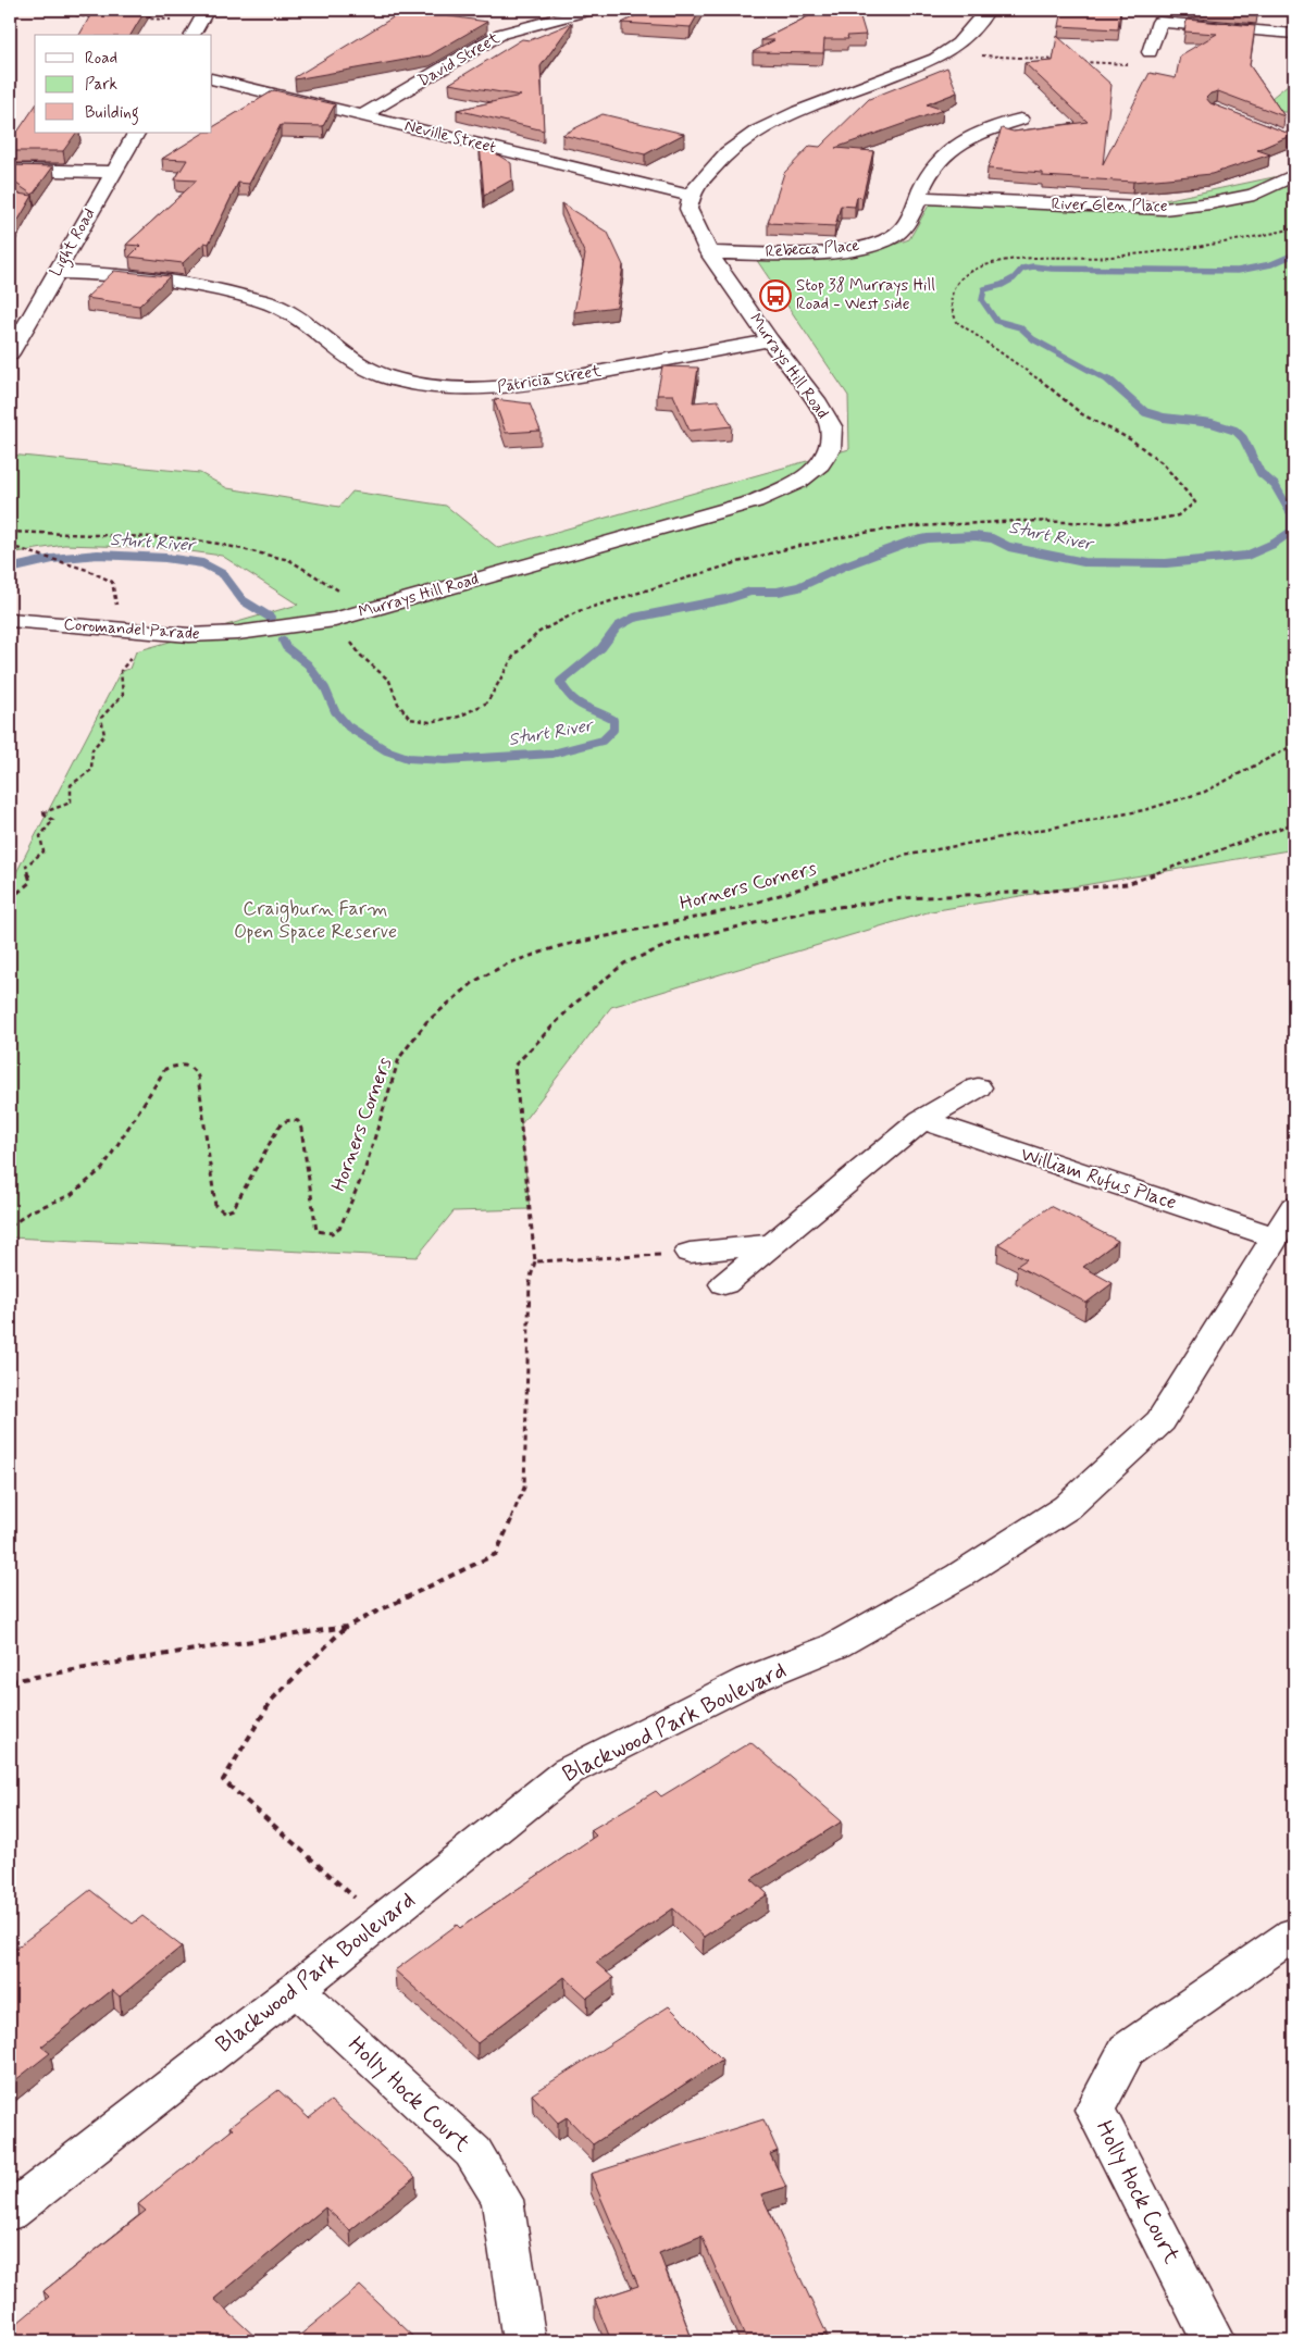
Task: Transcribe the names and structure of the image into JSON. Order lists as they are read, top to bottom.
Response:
{
  "streets": {
    "street": [
      "David Street",
      "Neville Street",
      "River Glen Place",
      "Light Road",
      "Rebecca Place",
      "Murrays Hill Road",
      "Patricia Street",
      "Coromandel Parade",
      "William Rufus Place",
      "Blackwood Park Boulevard",
      "Holly Hock Court"
    ],
    "path": ["Horners Corners"]
  },
  "crossings": [
    ["David Street", "Neville Street"],
    ["Neville Street", "Murrays Hill Road"],
    ["River Glen Place", "Rebecca Place"],
    ["Light Road", "Patricia Street"],
    ["Rebecca Place", "Murrays Hill Road"],
    ["Murrays Hill Road", "Patricia Street"],
    ["Murrays Hill Road", "Coromandel Parade"],
    ["William Rufus Place", "Blackwood Park Boulevard"],
    ["Blackwood Park Boulevard", "Holly Hock Court"]
  ],
  "water": ["Sturt River"],
  "parks": ["Craigburn Farm Open Space Reserve"],
  "places": {
    "bus stop": ["Stop 38 Murrays Hill Road - West side"]
  },
  "legend": ["Road", "Park", "Building"]
}
